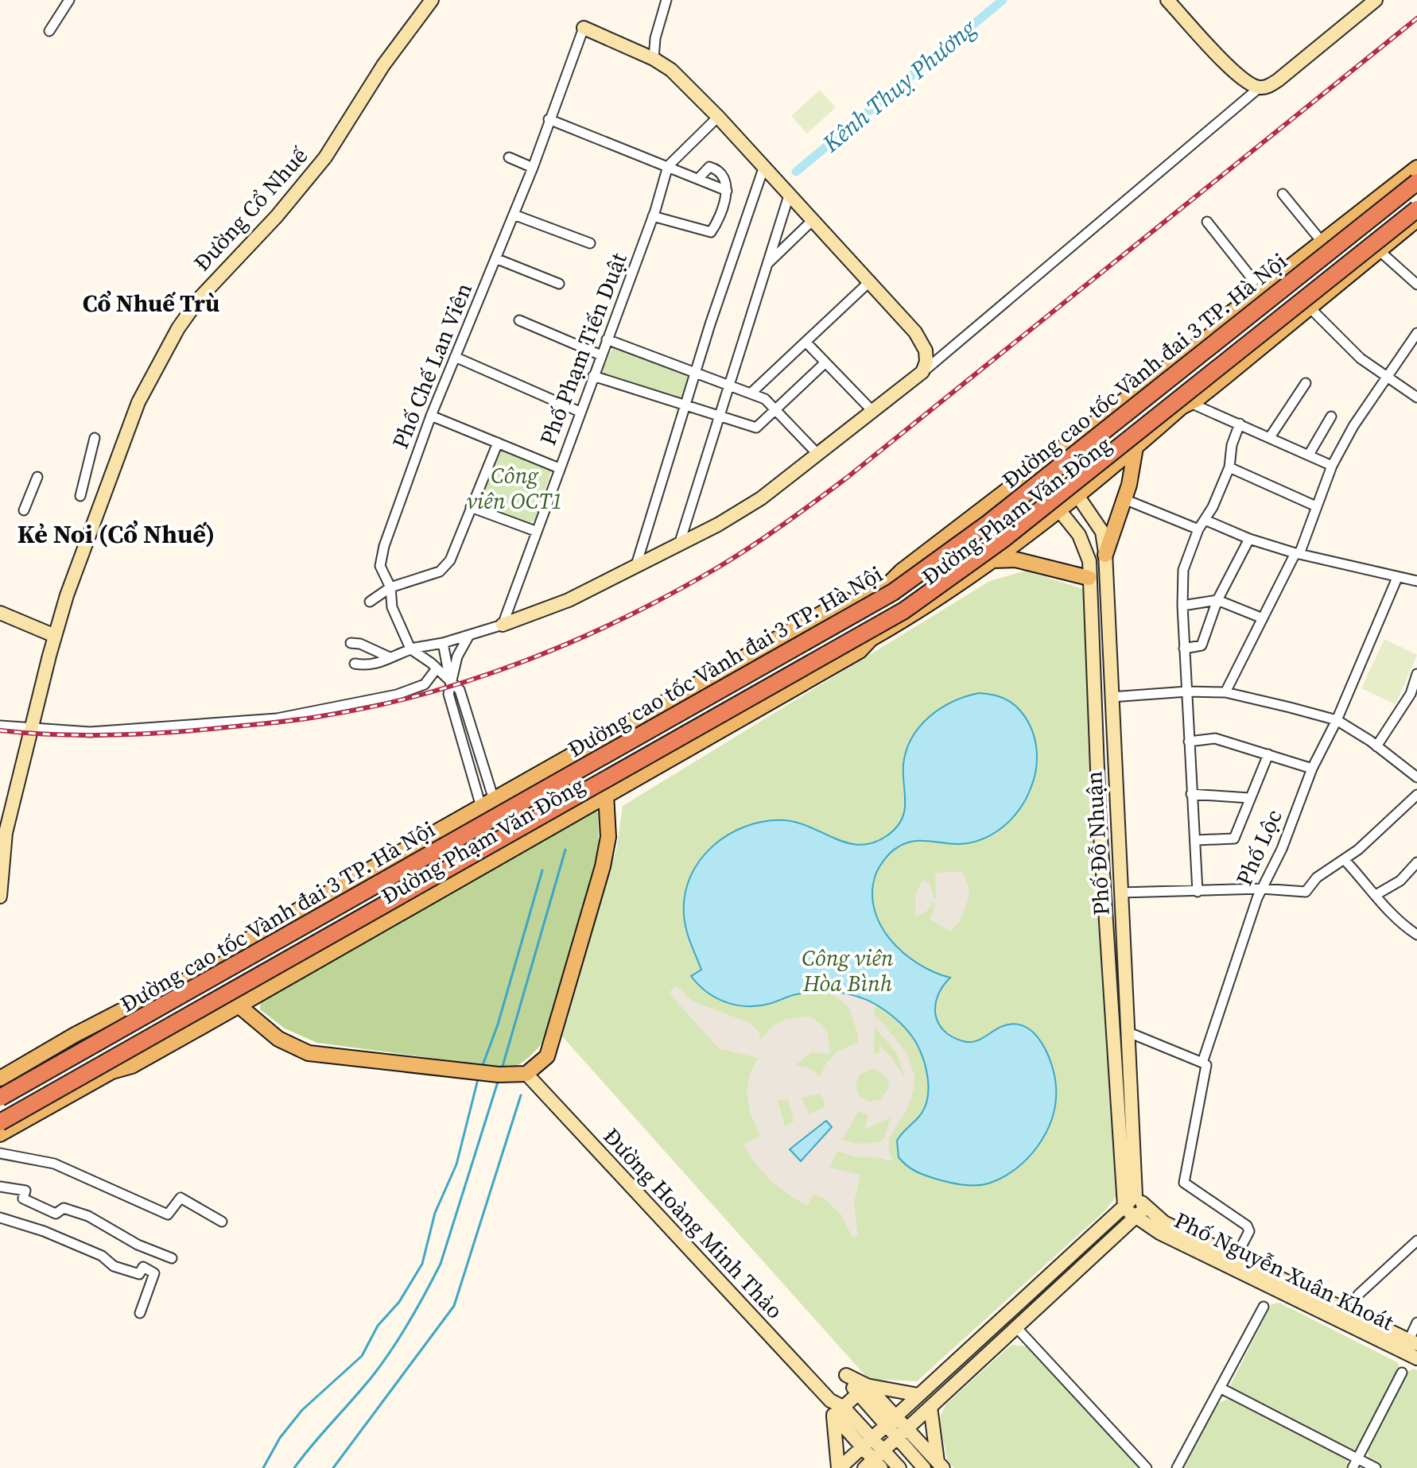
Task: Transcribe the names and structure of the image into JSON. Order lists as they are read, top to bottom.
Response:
{
  "streets": {
    "highway": ["Đường cao tốc Vành đai 3 TP. Hà Nội"],
    "main road": ["Đường Phạm Văn Đồng"],
    "street": [
      "Đường Cổ Nhuế",
      "Phố Phạm Tiến Duật",
      "Phố Chế Lan Viên",
      "Phố Đỗ Nhuận",
      "Phố Lộc",
      "Đường Hoàng Minh Thảo",
      "Phố Nguyễn Xuân Khoát"
    ]
  },
  "crossings": [
    ["Đường cao tốc Vành đai 3 TP. Hà Nội", "Đường Phạm Văn Đồng"],
    ["Đường Phạm Văn Đồng", "Phố Đỗ Nhuận"],
    ["Phố Đỗ Nhuận", "Phố Nguyễn Xuân Khoát"],
    ["Phố Lộc", "Phố Nguyễn Xuân Khoát"]
  ],
  "districts": ["Cổ Nhuế Trù", "Kẻ Noi (Cổ Nhuế)"],
  "water": ["Kênh Thuỵ Phương"],
  "parks": ["Công viên OCT1", "Công viên Hòa Bình"]
}
